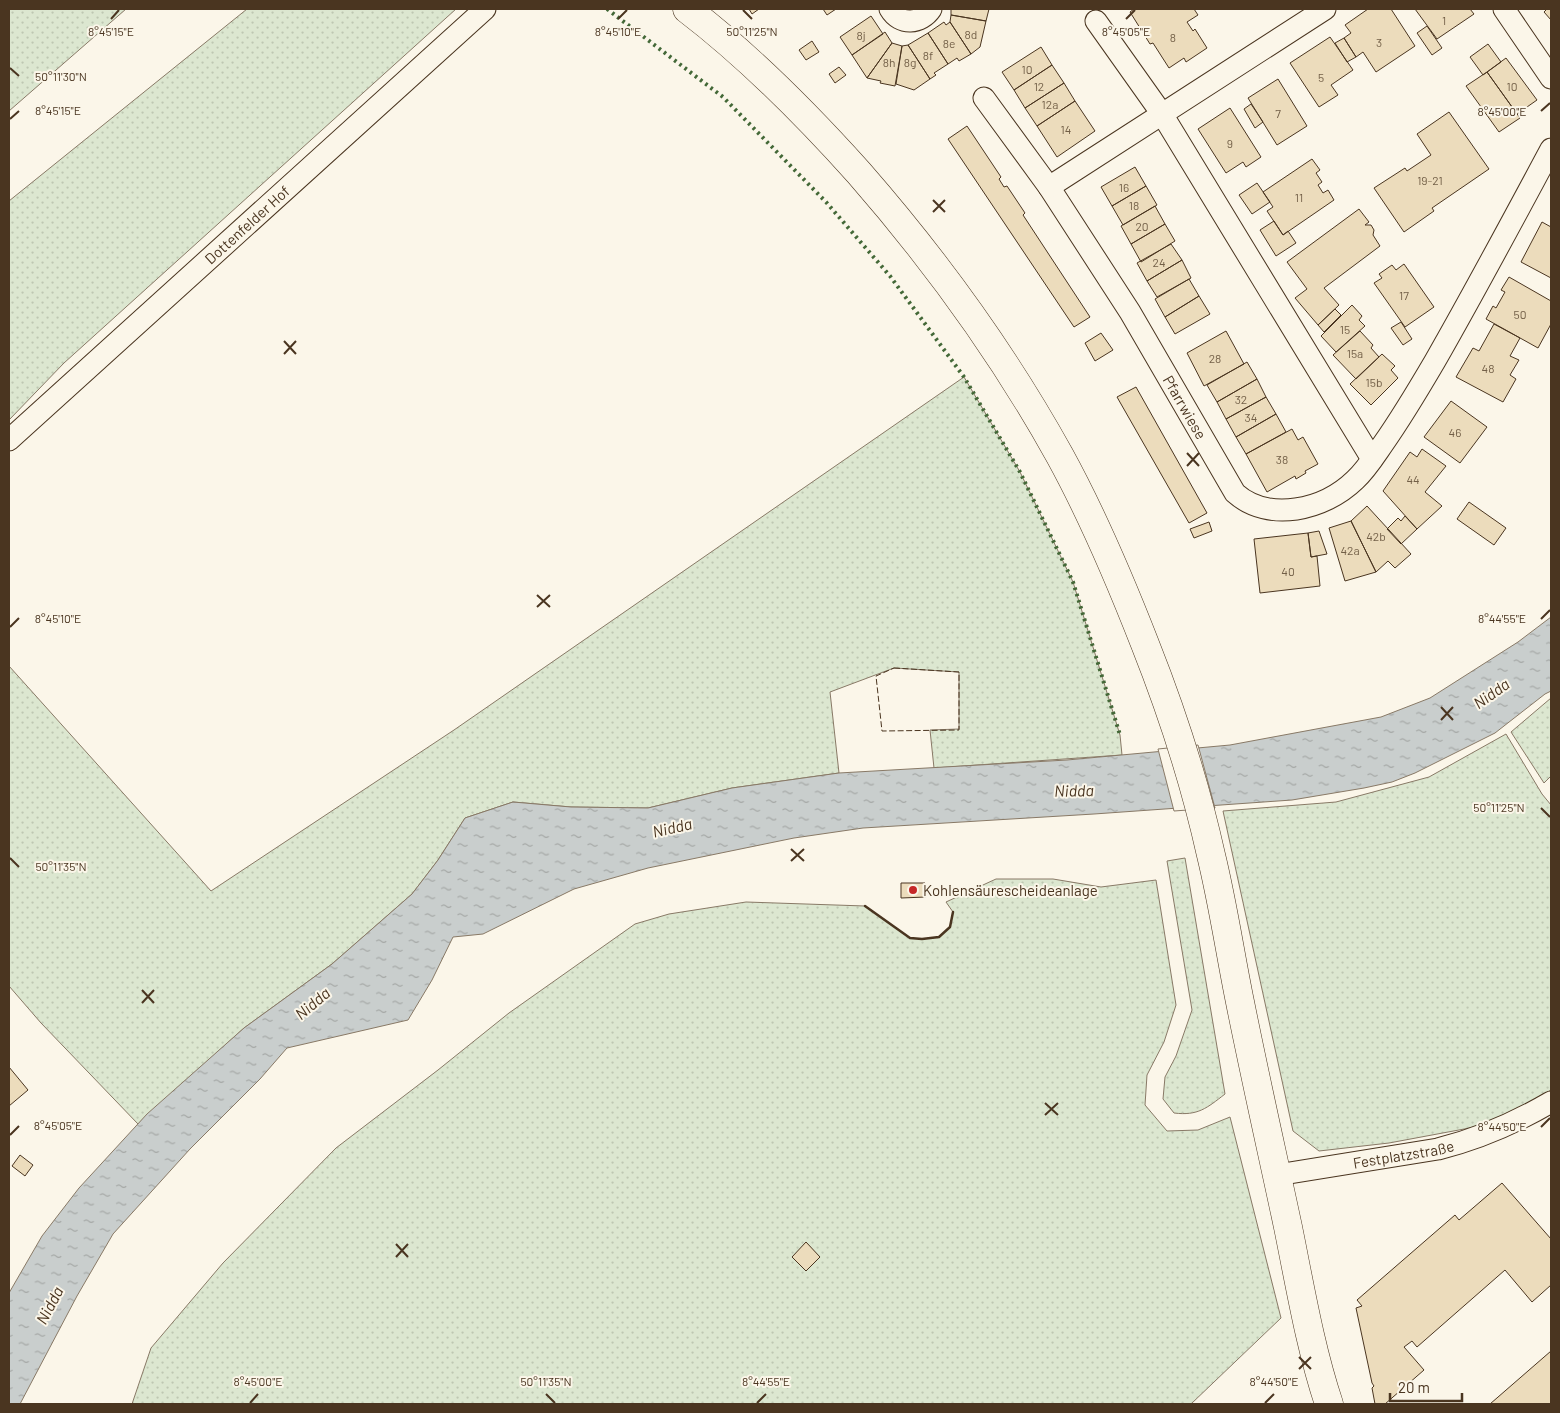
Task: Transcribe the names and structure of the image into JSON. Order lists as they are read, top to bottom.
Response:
{
  "streets": {
    "street": ["Dottenfelder Hof", "Pfarrwiese", "Festplatzstraße"]
  },
  "water": ["Nidda"],
  "places": ["Kohlensäurescheideanlage"],
  "house_numbers": [
    "1",
    "8d",
    "8j",
    "8",
    "3",
    "8e",
    "8f",
    "8h",
    "8g",
    "10",
    "5",
    "12",
    "10",
    "12a",
    "7",
    "14",
    "9",
    "19-21",
    "16",
    "11",
    "18",
    "20",
    "24",
    "17",
    "50",
    "15",
    "15a",
    "28",
    "48",
    "15b",
    "32",
    "34",
    "46",
    "38",
    "44",
    "42b",
    "42a",
    "40"
  ],
  "scale_bar": "20 m",
  "coordinates": [
    "8°45'15\"E",
    "8°45'10\"E",
    "50°11'25\"N",
    "8°45'05\"E",
    "50°11'30\"N",
    "8°45'00\"E",
    "8°44'55\"E",
    "50°11'35\"N",
    "8°44'50\"E"
  ]
}
